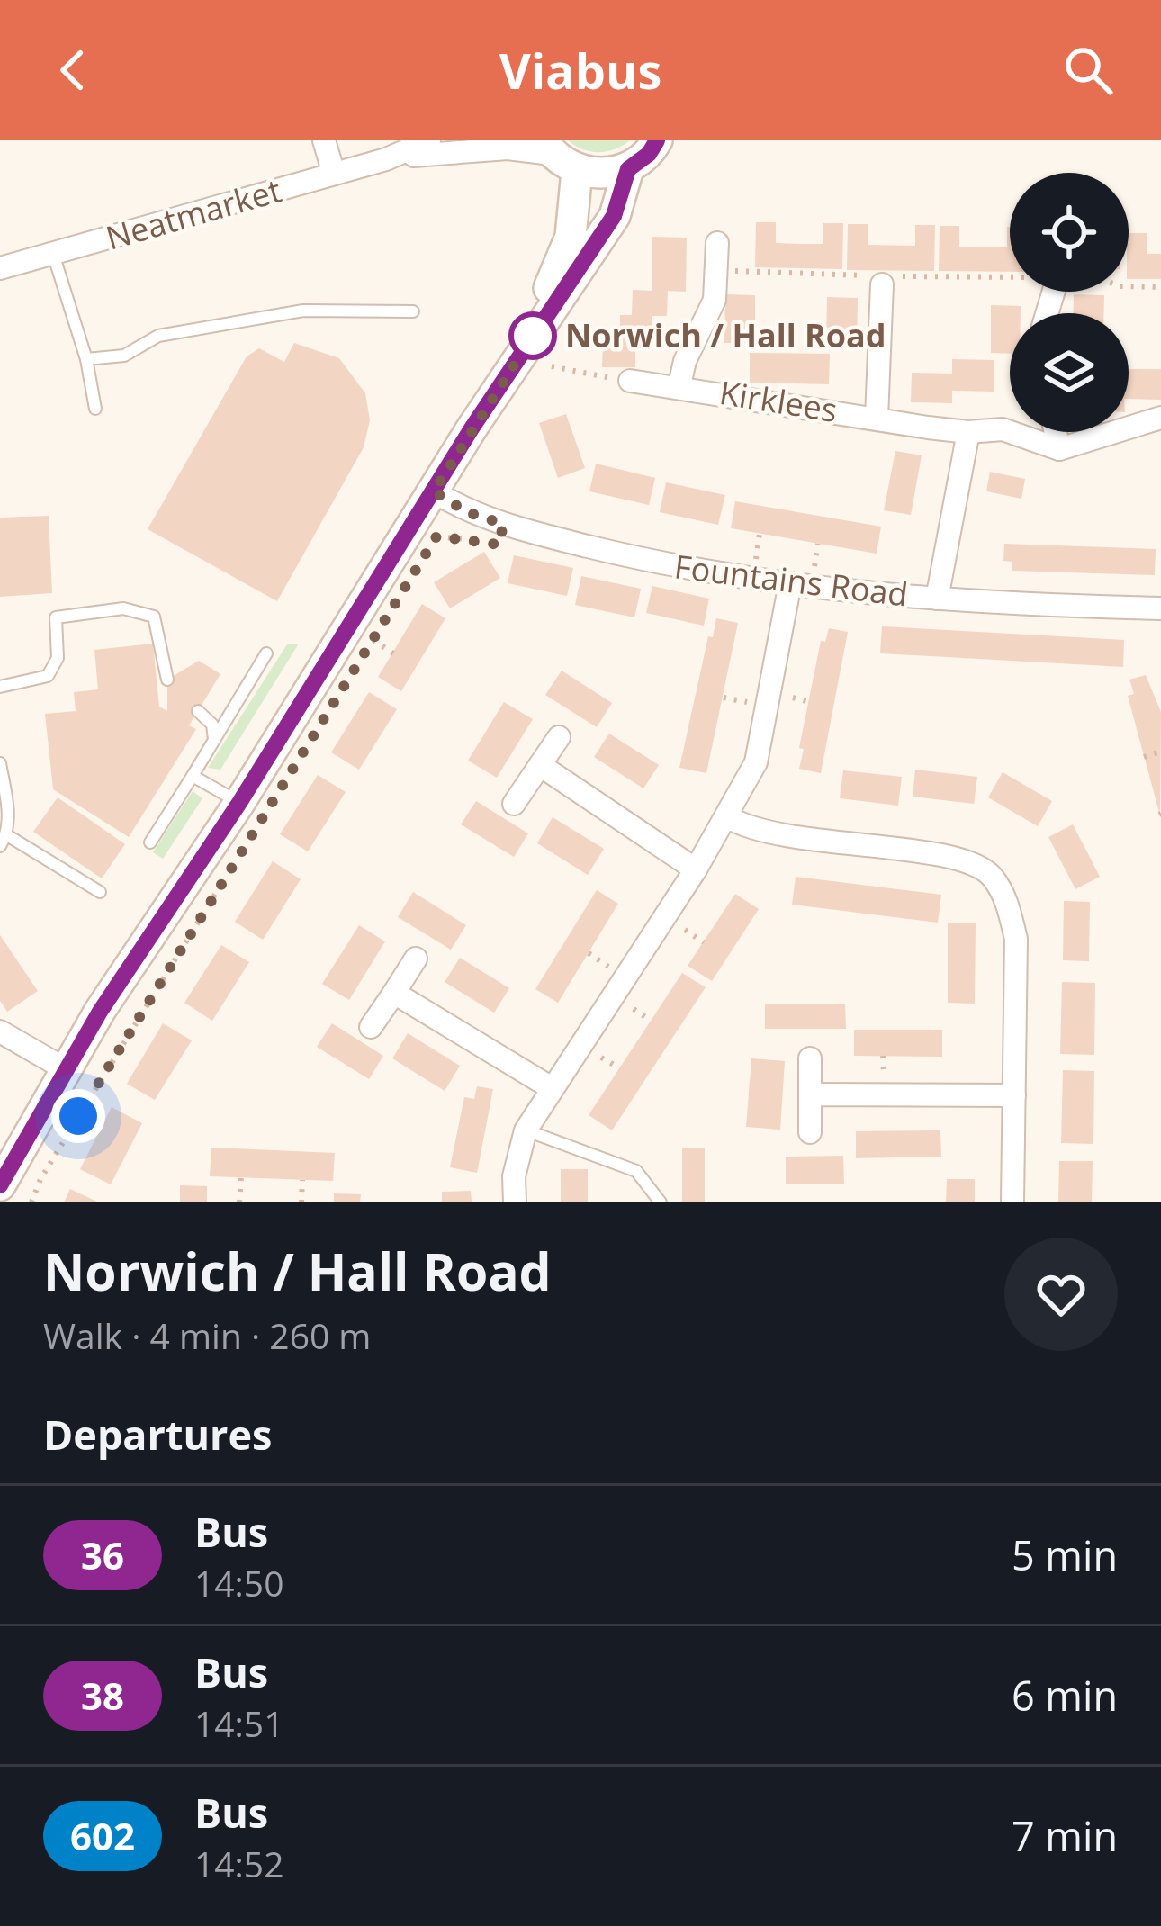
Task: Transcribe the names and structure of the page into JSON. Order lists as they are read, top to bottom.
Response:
{
  "streets": {
    "street": ["Neatmarket", "Kirklees", "Fountains Road"]
  },
  "places": ["Norwich / Hall Road"],
  "lines": ["bus line 36"],
  "page": {
    "header": "Viabus",
    "heading": [
      ["Norwich / Hall Road", "Walk · 4 min · 260 m"],
      "Departures"
    ],
    "list": [
      {
        "mark": "36",
        "name": "Bus",
        "note": "14:50",
        "value": "5 min"
      },
      {
        "mark": "38",
        "name": "Bus",
        "note": "14:51",
        "value": "6 min"
      },
      {
        "mark": "602",
        "name": "Bus",
        "note": "14:52",
        "value": "7 min"
      }
    ]
  }
}
